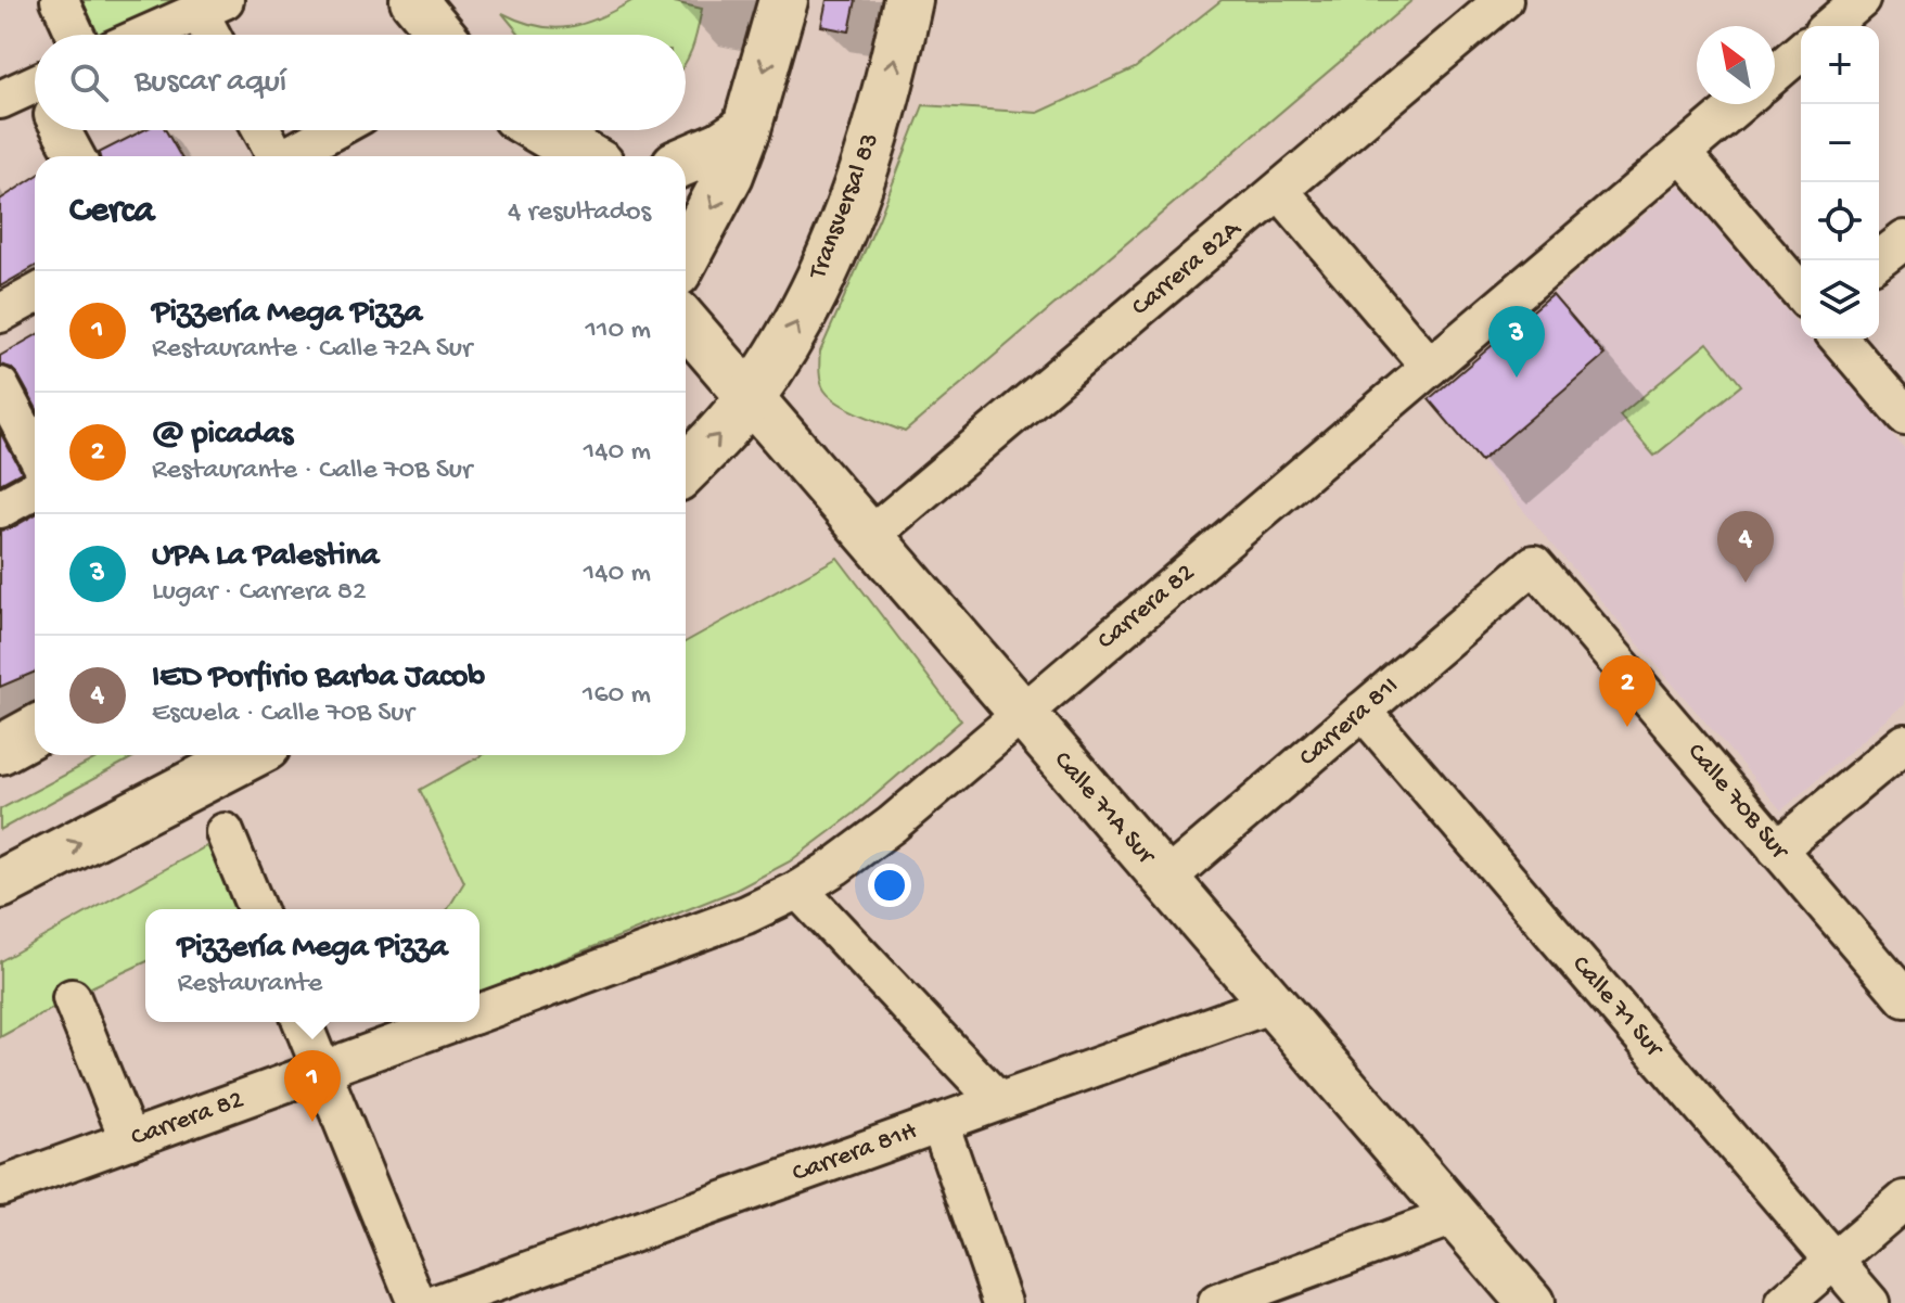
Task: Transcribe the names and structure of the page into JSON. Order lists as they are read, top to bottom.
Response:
{
  "streets": {
    "main road": ["Transversal 83"],
    "street": [
      "Carrera 82A",
      "Carrera 82",
      "Carrera 81I",
      "Calle 70B Sur",
      "Calle 71A Sur",
      "Calle 71 Sur",
      "Carrera 81H"
    ]
  },
  "crossings": [
    ["Transversal 83", "Calle 71A Sur"],
    ["Carrera 82A", "Calle 71A Sur"],
    ["Carrera 82", "Calle 71A Sur"],
    ["Carrera 81I", "Calle 70B Sur"],
    ["Carrera 81I", "Calle 71A Sur"],
    ["Carrera 81I", "Calle 71 Sur"],
    ["Calle 71A Sur", "Carrera 81H"]
  ],
  "north": "top left",
  "page": {
    "map_buttons": ["+", "−"],
    "search": "Buscar aquí",
    "heading": ["Cerca", "4 resultados"],
    "list": [
      {
        "mark": "1",
        "name": "Pizzería Mega Pizza",
        "note": "Restaurante · Calle 72A Sur",
        "value": "110 m"
      },
      {
        "mark": "2",
        "name": "@ picadas",
        "note": "Restaurante · Calle 70B Sur",
        "value": "140 m"
      },
      {
        "mark": "3",
        "name": "UPA La Palestina",
        "note": "Lugar · Carrera 82",
        "value": "140 m"
      },
      {
        "mark": "4",
        "name": "IED Porfirio Barba Jacob",
        "note": "Escuela · Calle 70B Sur",
        "value": "160 m"
      }
    ],
    "pins": [
      "3",
      "4",
      "2",
      "1"
    ],
    "popup": ["Pizzería Mega Pizza", "Restaurante"]
  }
}
